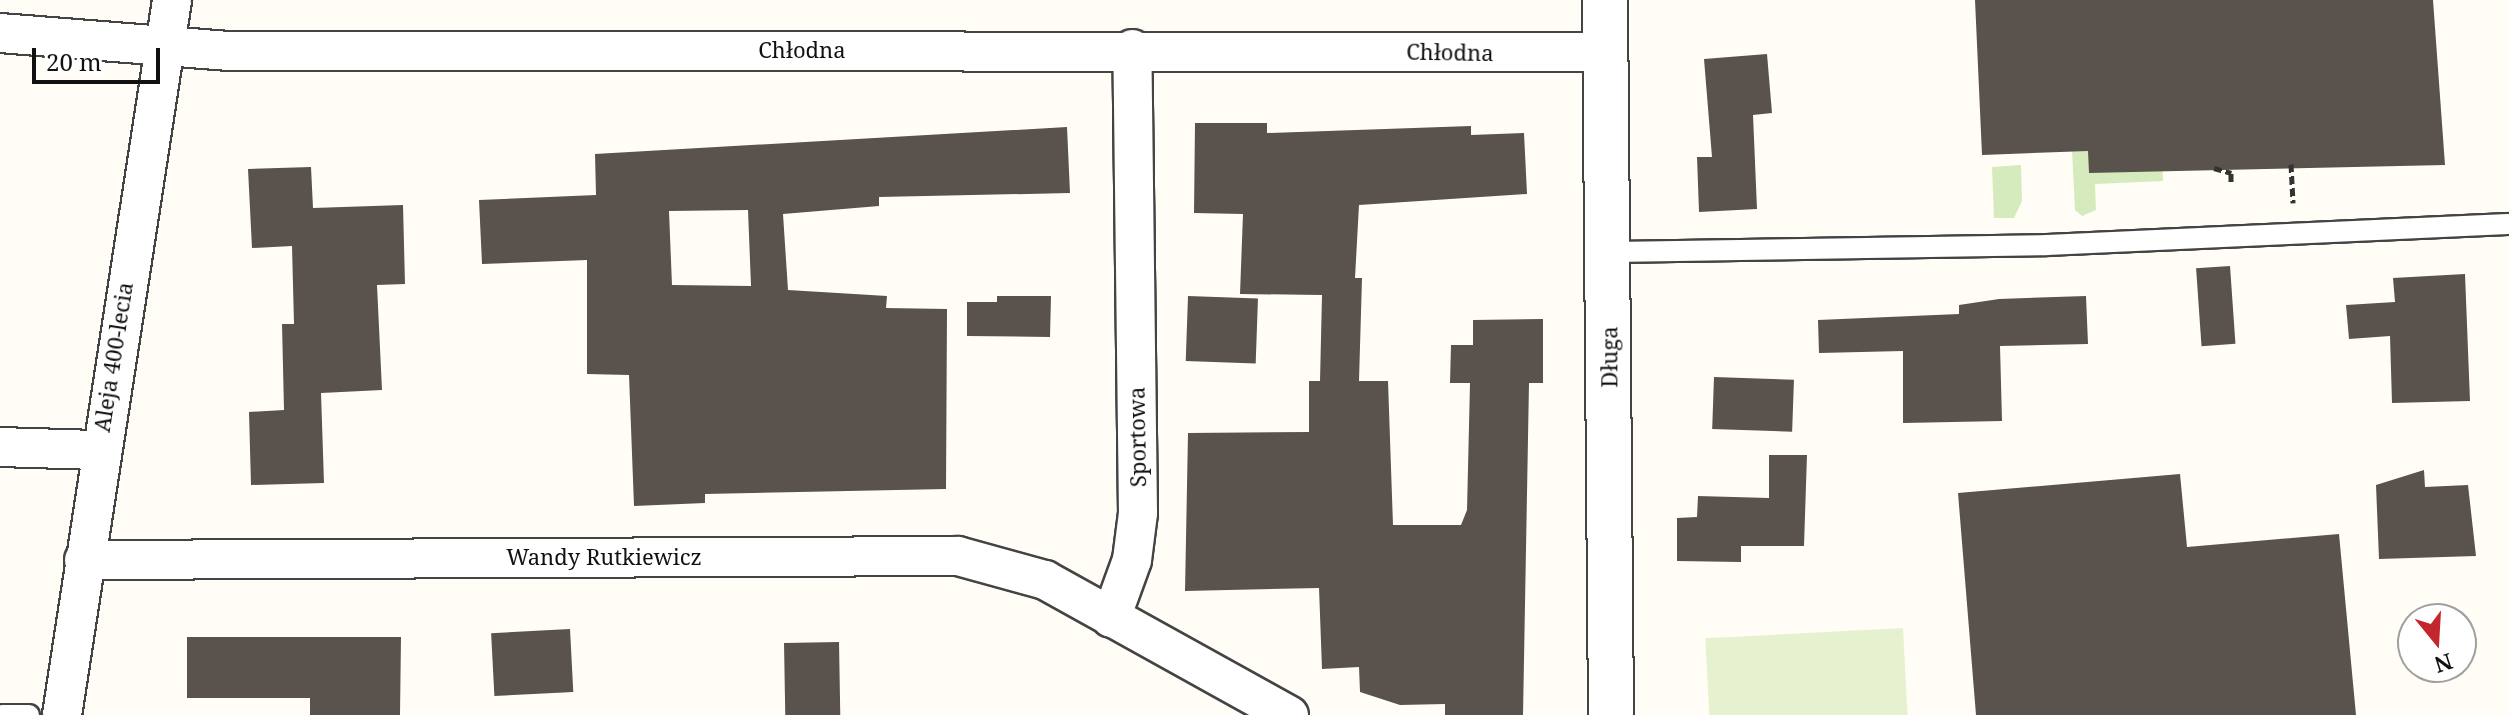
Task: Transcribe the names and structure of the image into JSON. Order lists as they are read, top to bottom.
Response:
{
  "streets": {
    "street": [
      "Chłodna",
      "Aleja 400-lecia",
      "Długa",
      "Sportowa",
      "Wandy Rutkiewicz"
    ]
  },
  "crossings": [
    ["Chłodna", "Aleja 400-lecia"],
    ["Chłodna", "Długa"],
    ["Chłodna", "Sportowa"],
    ["Aleja 400-lecia", "Wandy Rutkiewicz"],
    ["Sportowa", "Wandy Rutkiewicz"]
  ],
  "scale_bar": "20 m",
  "north": "bottom"
}
